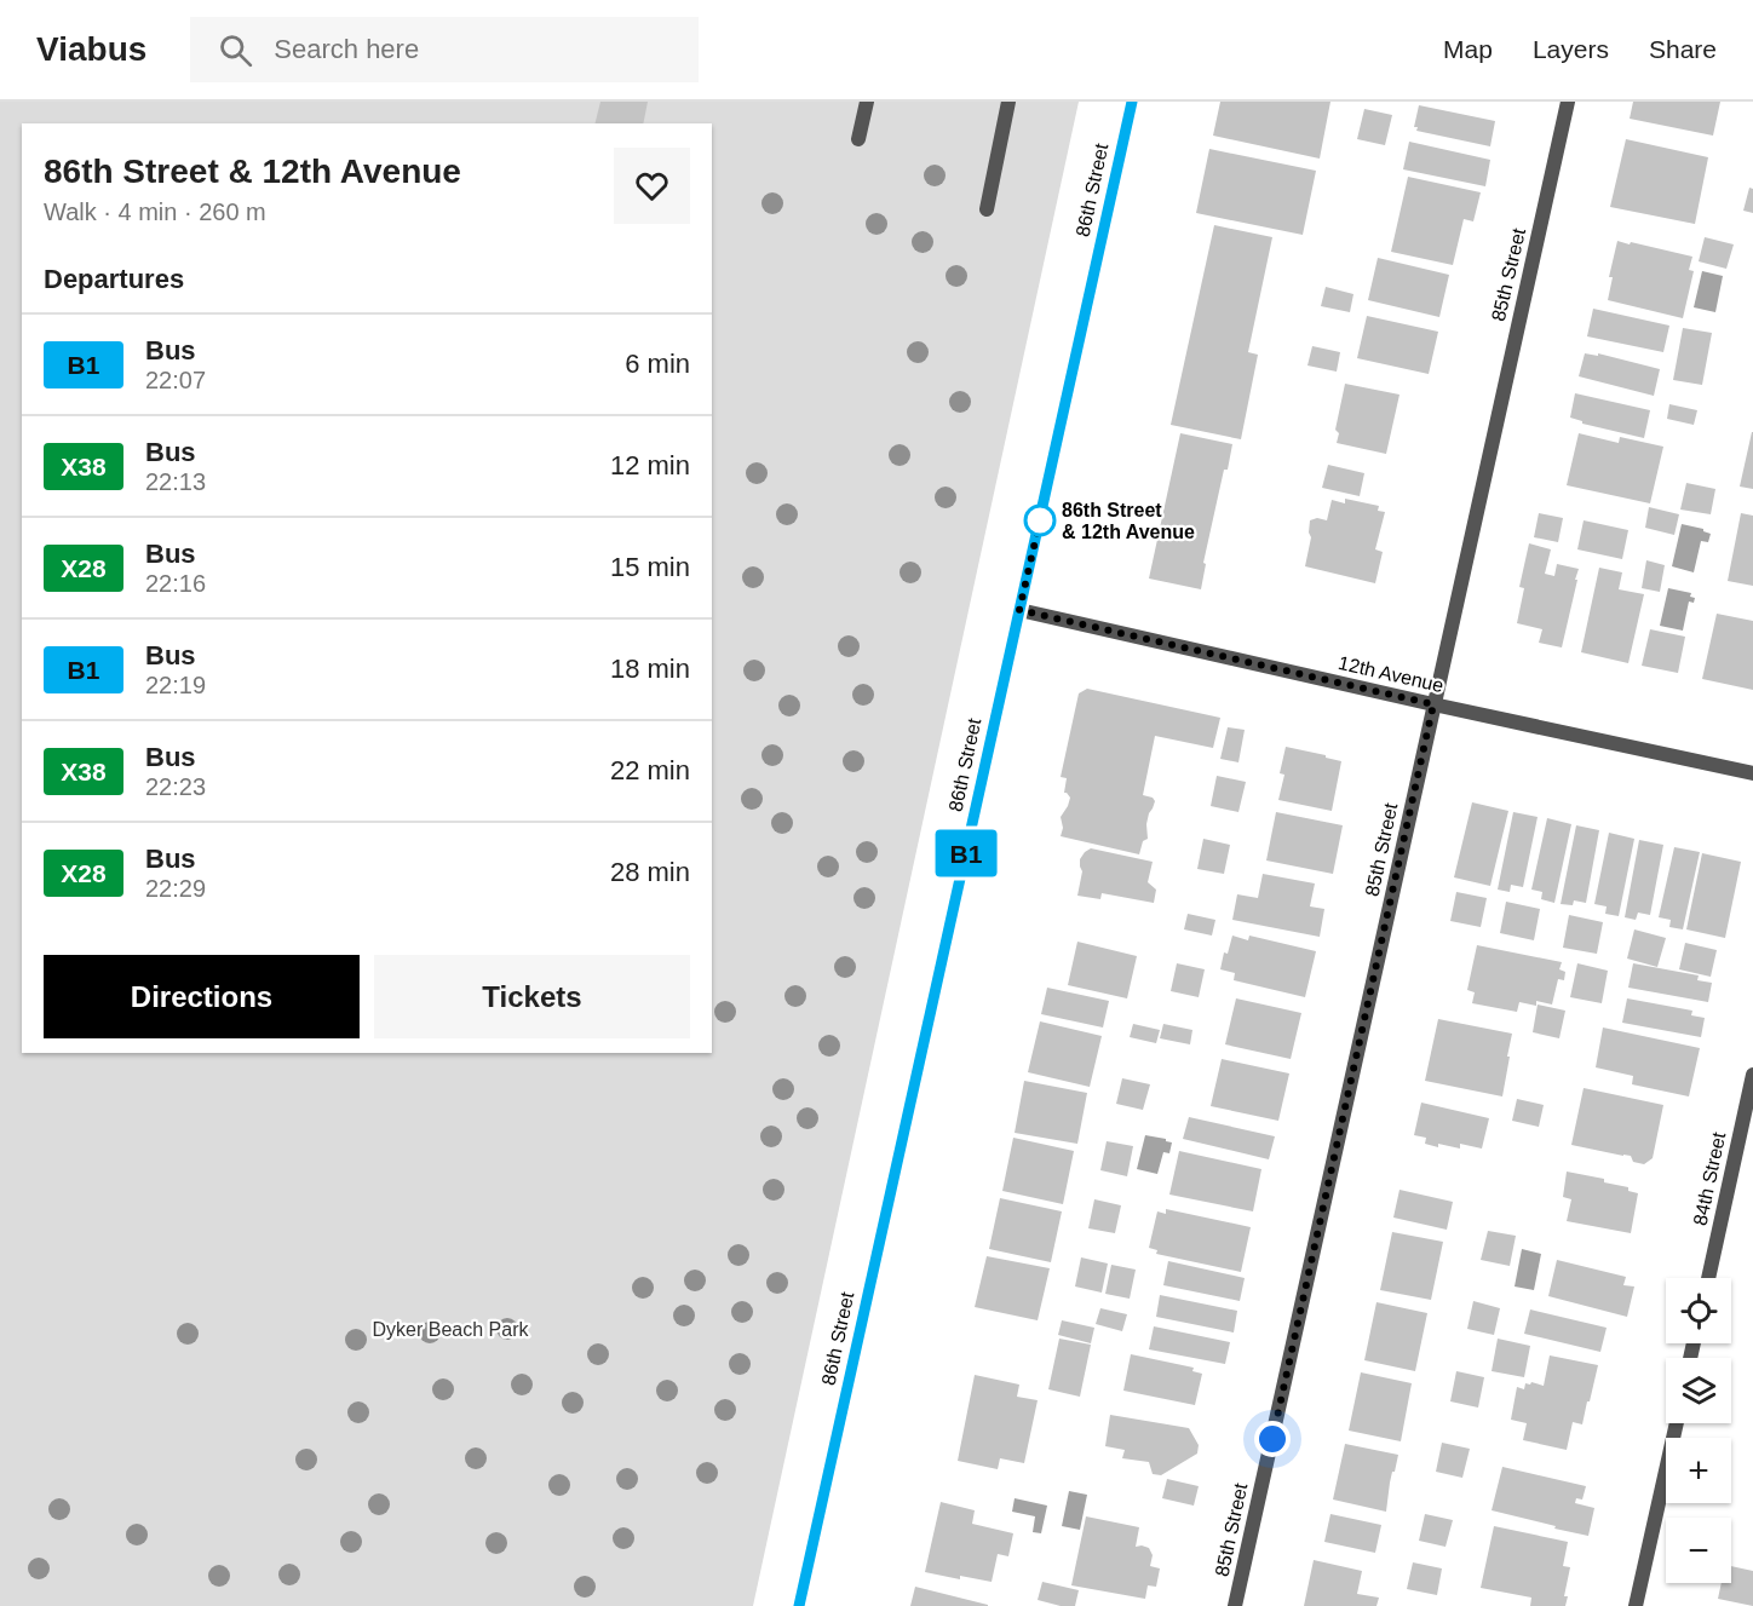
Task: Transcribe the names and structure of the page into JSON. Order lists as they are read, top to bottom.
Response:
{
  "streets": {
    "main road": ["86th Street"],
    "street": ["85th Street", "12th Avenue", "84th Street"]
  },
  "crossings": [
    ["86th Street", "12th Avenue"],
    ["85th Street", "12th Avenue"]
  ],
  "parks": ["Dyker Beach Park"],
  "places": ["86th Street & 12th Avenue"],
  "lines": ["bus line B1"],
  "page": {
    "header": "Viabus",
    "search": "Search here",
    "nav": ["Map", "Layers", "Share"],
    "on_map": "B1",
    "heading": [
      ["86th Street & 12th Avenue", "Walk · 4 min · 260 m"],
      "Departures"
    ],
    "list": [
      {
        "mark": "B1",
        "name": "Bus",
        "note": "22:07",
        "value": "6 min"
      },
      {
        "mark": "X38",
        "name": "Bus",
        "note": "22:13",
        "value": "12 min"
      },
      {
        "mark": "X28",
        "name": "Bus",
        "note": "22:16",
        "value": "15 min"
      },
      {
        "mark": "B1",
        "name": "Bus",
        "note": "22:19",
        "value": "18 min"
      },
      {
        "mark": "X38",
        "name": "Bus",
        "note": "22:23",
        "value": "22 min"
      },
      {
        "mark": "X28",
        "name": "Bus",
        "note": "22:29",
        "value": "28 min"
      }
    ],
    "buttons": ["Directions", "Tickets"],
    "map_buttons": ["+", "−"]
  }
}
